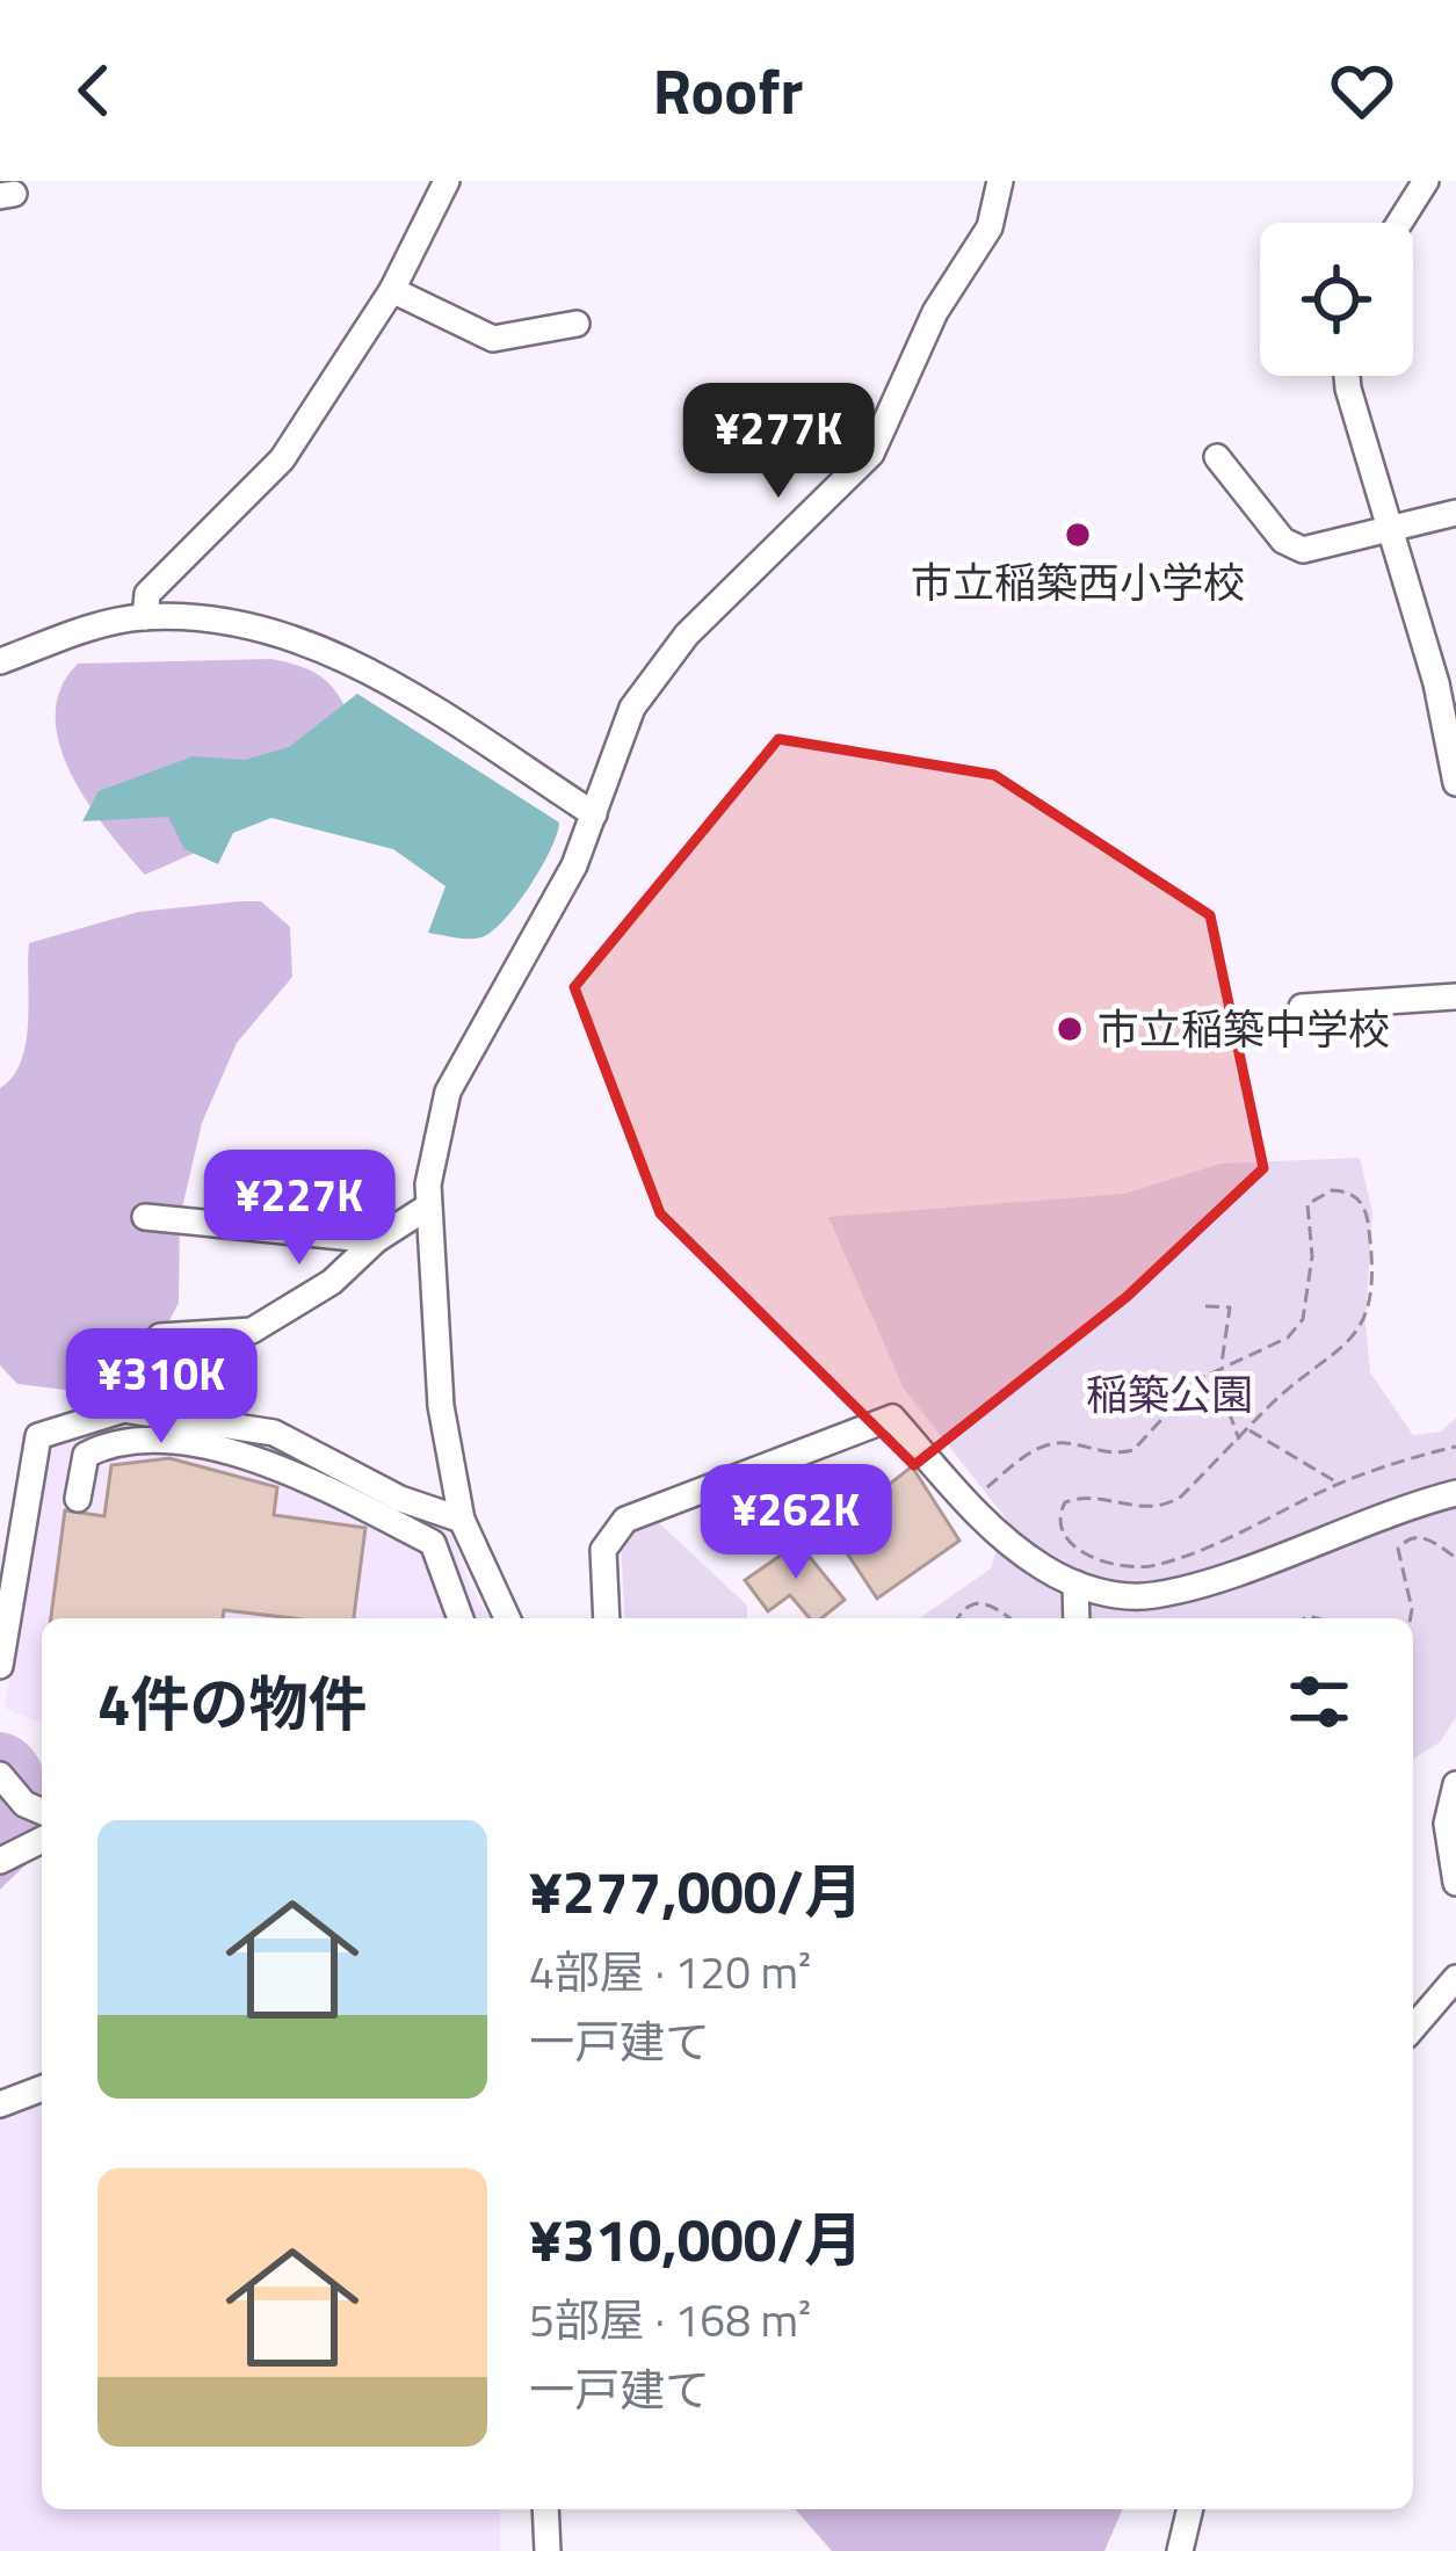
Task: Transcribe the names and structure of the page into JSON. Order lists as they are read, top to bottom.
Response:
{
  "parks": ["稲築公園"],
  "places": ["市立稲築西小学校", "市立稲築中学校"],
  "page": {
    "header": "Roofr",
    "price": [
      "¥277K",
      "¥227K",
      "¥310K",
      "¥262K"
    ],
    "heading": "4件の物件",
    "list": [
      {
        "name": "¥277,000/月",
        "note": "4部屋 · 120 m² · 一戸建て"
      },
      {
        "name": "¥310,000/月",
        "note": "5部屋 · 168 m² · 一戸建て"
      }
    ]
  }
}
